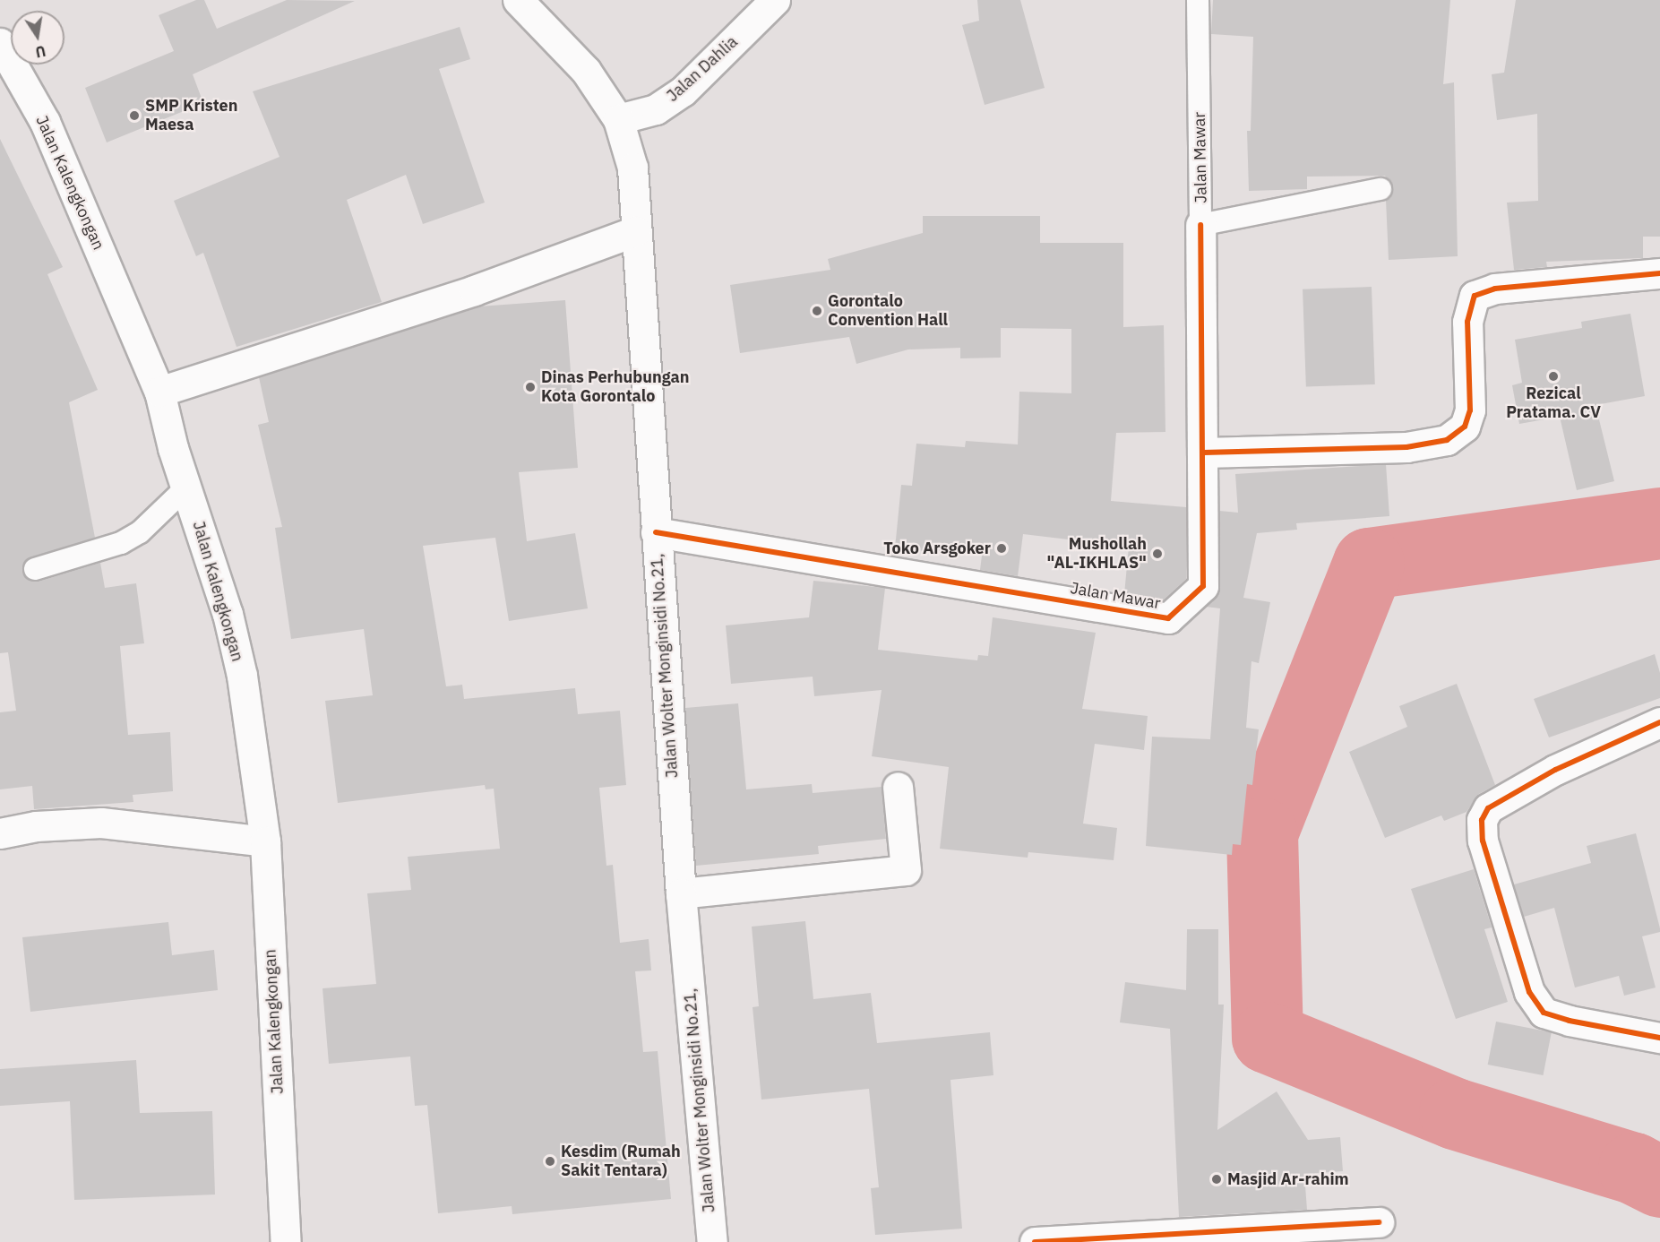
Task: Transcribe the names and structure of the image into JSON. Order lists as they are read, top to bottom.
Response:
{
  "streets": {
    "main road": [
      "Jalan Dahlia",
      "Jalan Mawar",
      "Jalan Kalengkongan",
      "Jalan Wolter Monginsidi No.21,"
    ]
  },
  "crossings": [
    ["Jalan Dahlia", "Jalan Wolter Monginsidi No.21,"],
    ["Jalan Mawar", "Jalan Wolter Monginsidi No.21,"]
  ],
  "places": [
    "SMP Kristen Maesa",
    "Gorontalo Convention Hall",
    "Rezical Pratama. CV",
    "Dinas Perhubungan Kota Gorontalo",
    "Toko Arsgoker",
    "Mushollah \"AL-IKHLAS\"",
    "Kesdim (Rumah Sakit Tentara)",
    "Masjid Ar-rahim"
  ],
  "north": "bottom"
}
